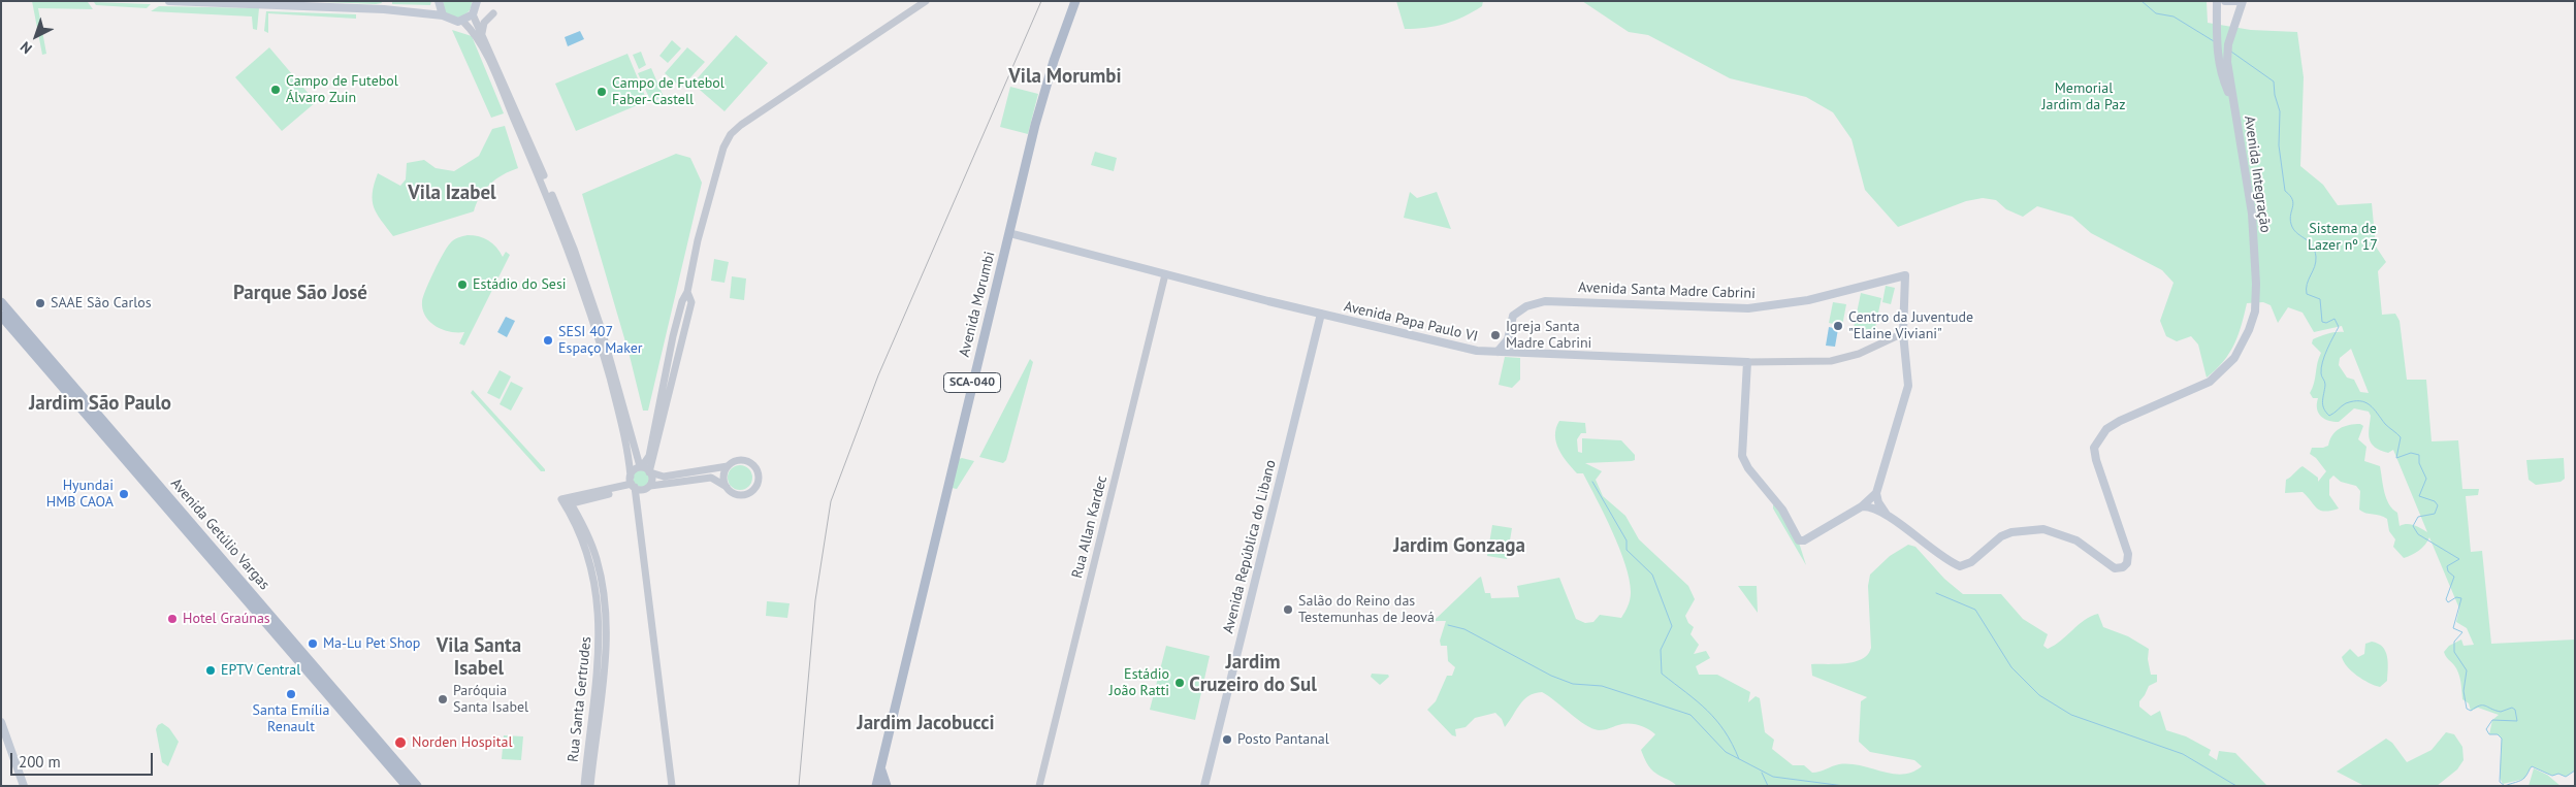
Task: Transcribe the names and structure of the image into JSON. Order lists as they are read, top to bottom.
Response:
{
  "streets": {
    "main road": [
      "Avenida Integração",
      "Avenida Santa Madre Cabrini",
      "Avenida Morumbi",
      "Avenida Papa Paulo VI",
      "SCA-040",
      "Avenida Getúlio Vargas",
      "Avenida República do Libano"
    ],
    "street": ["Rua Allan Kardec", "Rua Santa Gertrudes"]
  },
  "crossings": [
    ["Avenida Santa Madre Cabrini", "Avenida Papa Paulo VI"],
    ["Avenida Morumbi", "Avenida Papa Paulo VI"],
    ["Avenida Papa Paulo VI", "Rua Allan Kardec"],
    ["Avenida Papa Paulo VI", "Avenida República do Libano"]
  ],
  "districts": [
    "Vila Morumbi",
    "Vila Izabel",
    "Parque São José",
    "Jardim São Paulo",
    "Jardim Gonzaga",
    "Vila Santa Isabel",
    "Jardim Cruzeiro do Sul",
    "Jardim Jacobucci"
  ],
  "parks": ["Memorial Jardim da Paz", "Sistema de Lazer nº 17"],
  "places": [
    "Campo de Futebol Álvaro Zuin",
    "Campo de Futebol Faber-Castell",
    "Estádio do Sesi",
    "SAAE São Carlos",
    "Centro da Juventude \"Elaine Viviani\"",
    "Igreja Santa Madre Cabrini",
    "SESI 407 Espaço Maker",
    "Hyundai HMB CAOA",
    "Salão do Reino das Testemunhas de Jeová",
    "Hotel Graúnas",
    "Ma-Lu Pet Shop",
    "EPTV Central",
    "Estádio João Ratti",
    "Santa Emília Renault",
    "Paróquia Santa Isabel",
    "Posto Pantanal",
    "Norden Hospital"
  ],
  "scale_bar": "200 m",
  "north": "bottom left"
}
